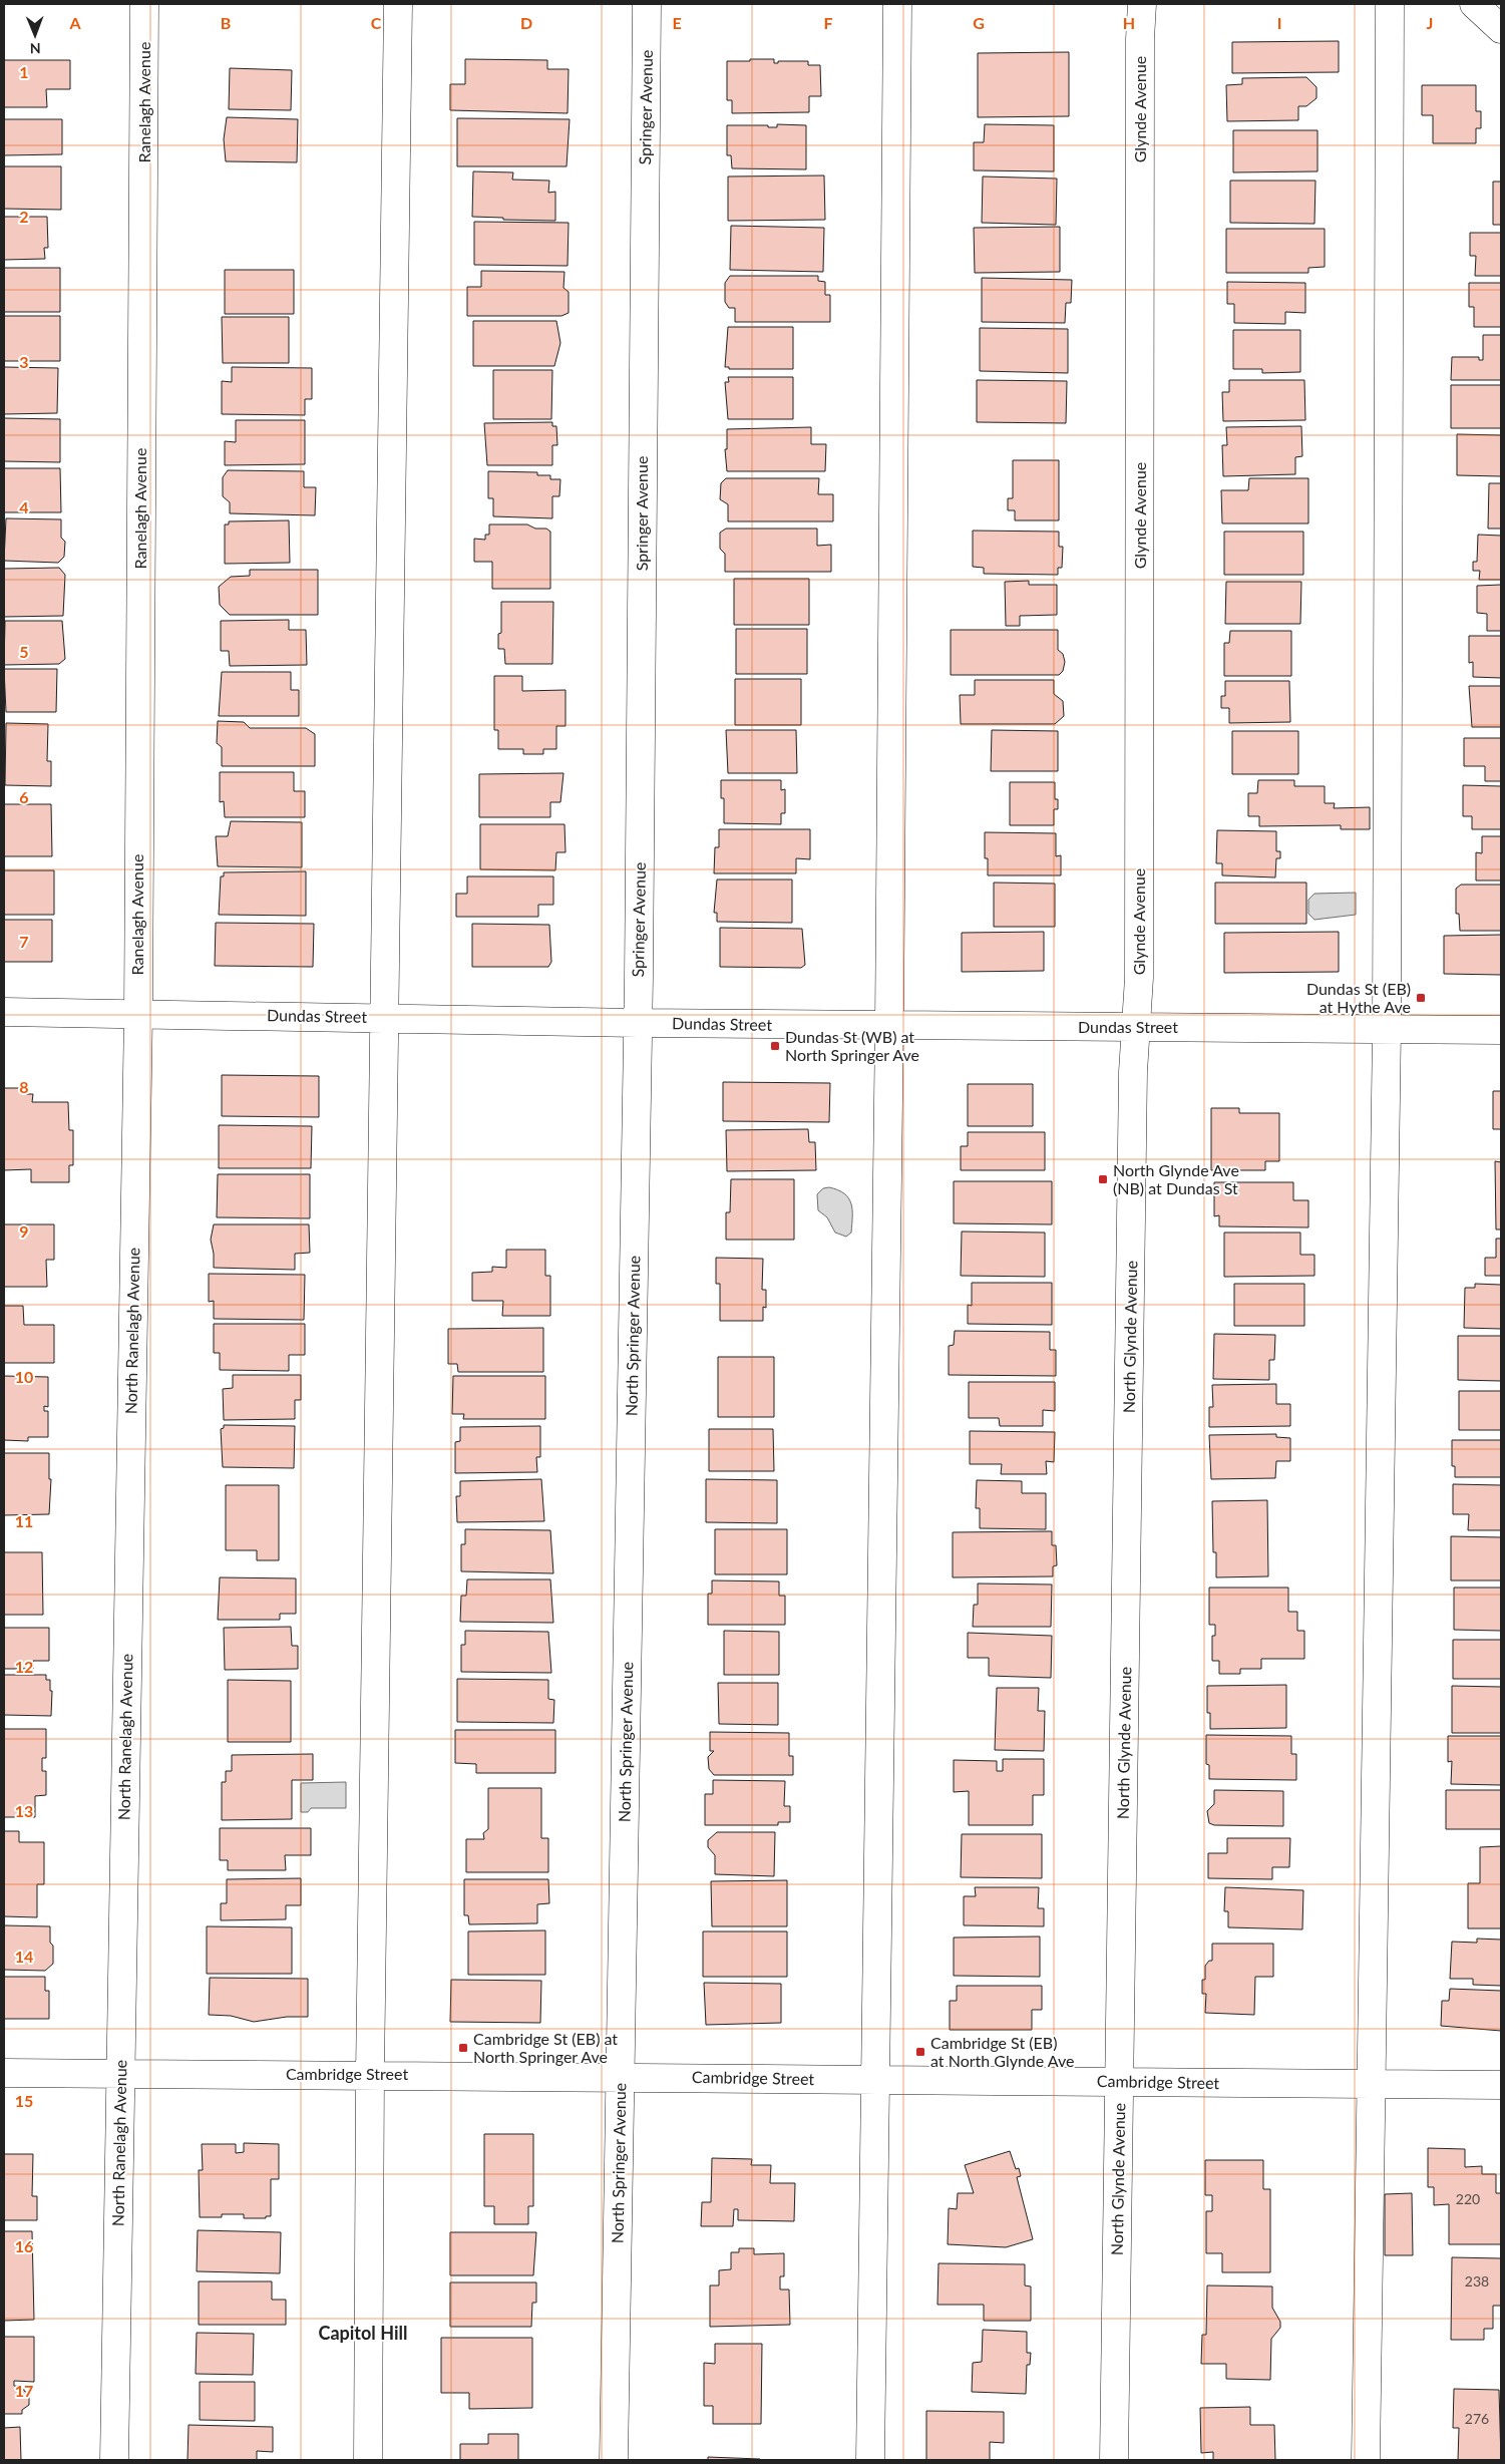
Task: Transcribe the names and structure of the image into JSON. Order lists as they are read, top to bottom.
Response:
{
  "streets": {
    "street": [
      "Ranelagh Avenue",
      "Springer Avenue",
      "Glynde Avenue",
      "Dundas Street",
      "North Ranelagh Avenue",
      "North Springer Avenue",
      "North Glynde Avenue",
      "Cambridge Street"
    ]
  },
  "crossings": [
    ["Ranelagh Avenue", "Dundas Street"],
    ["Ranelagh Avenue", "North Ranelagh Avenue"],
    ["Springer Avenue", "Dundas Street"],
    ["Springer Avenue", "North Springer Avenue"],
    ["Glynde Avenue", "Dundas Street"],
    ["Glynde Avenue", "North Glynde Avenue"],
    ["Dundas Street", "North Ranelagh Avenue"],
    ["Dundas Street", "North Springer Avenue"],
    ["Dundas Street", "North Glynde Avenue"],
    ["North Ranelagh Avenue", "Cambridge Street"],
    ["North Springer Avenue", "Cambridge Street"],
    ["North Glynde Avenue", "Cambridge Street"]
  ],
  "districts": ["Capitol Hill"],
  "places": {
    "transit": [
      "Dundas St (EB) at Hythe Ave",
      "Dundas St (WB) at North Springer Ave",
      "North Glynde Ave (NB) at Dundas St",
      "Cambridge St (EB) at North Springer Ave",
      "Cambridge St (EB) at North Glynde Ave"
    ]
  },
  "house_numbers": ["220", "238", "276"],
  "north": "bottom",
  "grid": {
    "columns": [
      "A",
      "B",
      "C",
      "D",
      "E",
      "F",
      "G",
      "H",
      "I",
      "J"
    ],
    "rows": [
      "1",
      "2",
      "3",
      "4",
      "5",
      "6",
      "7",
      "8",
      "9",
      "10",
      "11",
      "12",
      "13",
      "14",
      "15",
      "16",
      "17"
    ]
  }
}
